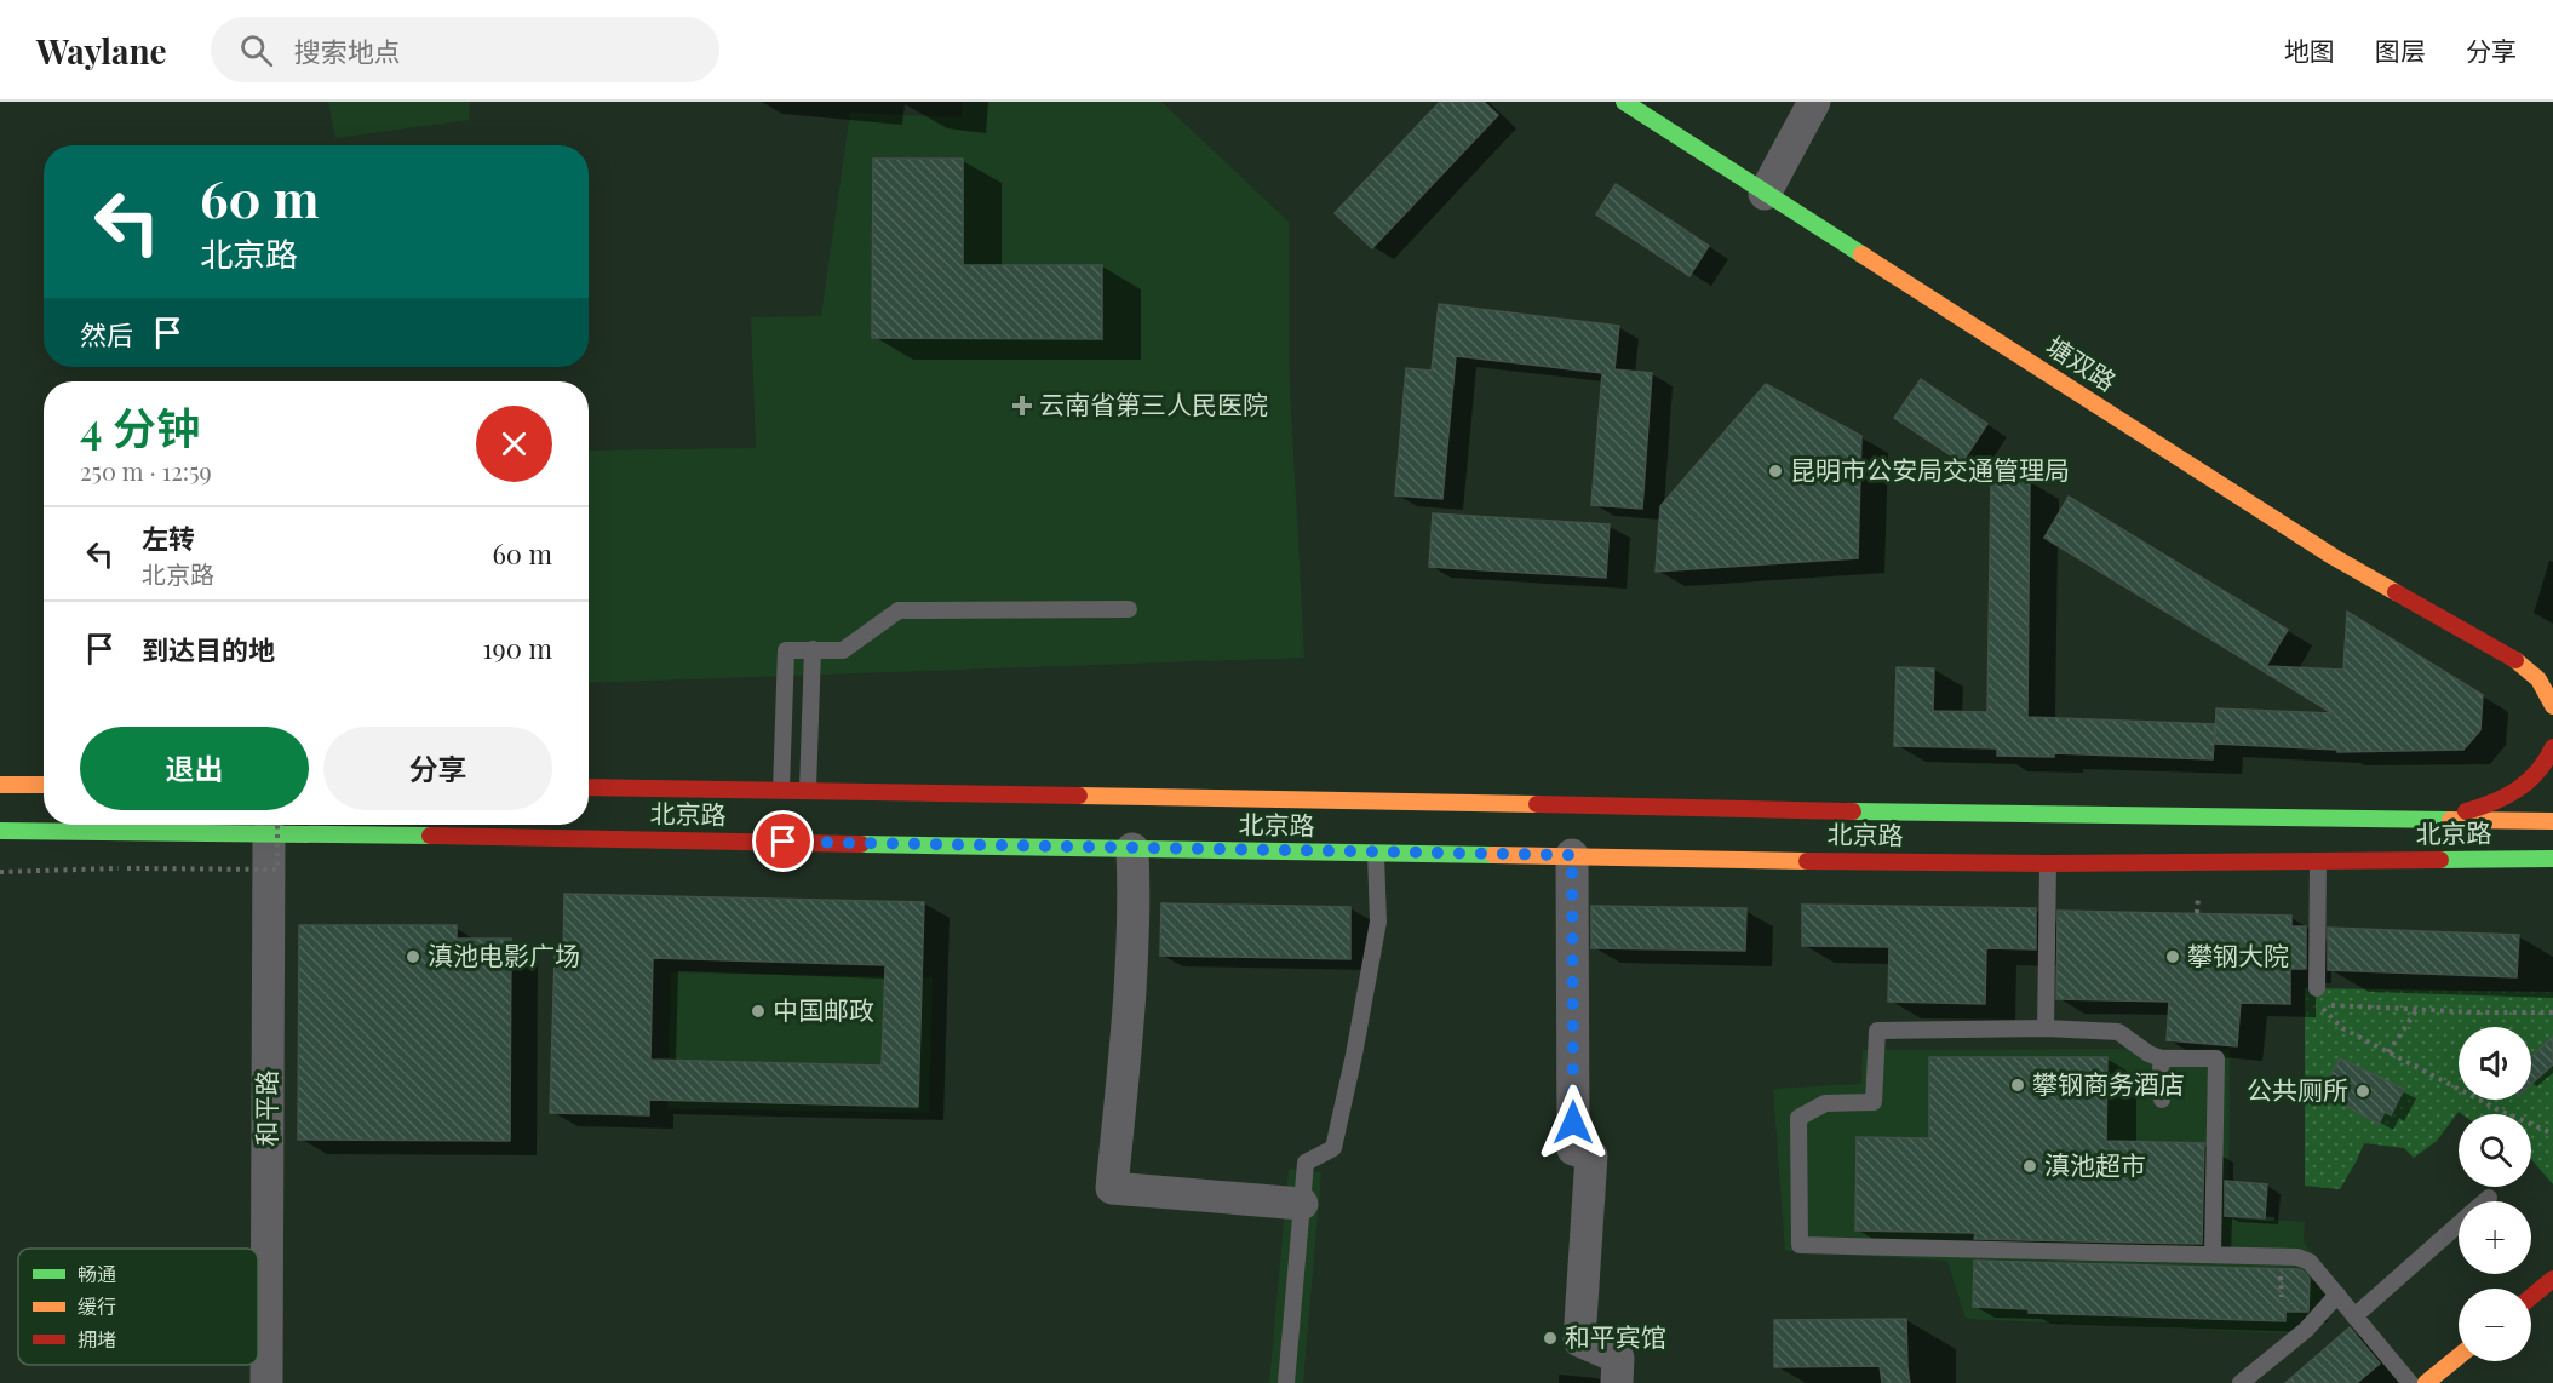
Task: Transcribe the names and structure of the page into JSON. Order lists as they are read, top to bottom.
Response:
{
  "streets": {
    "main road": ["塘双路", "北京路"],
    "street": ["和平路"]
  },
  "crossings": [
    ["北京路", "和平路"]
  ],
  "places": {
    "health": ["云南省第三人民医院"],
    "other": [
      "昆明市公安局交通管理局",
      "滇池电影广场",
      "攀钢大院",
      "中国邮政",
      "攀钢商务酒店",
      "公共厕所",
      "滇池超市",
      "和平宾馆"
    ]
  },
  "legend": ["畅通", "缓行", "拥堵"],
  "page": {
    "header": "Waylane",
    "search": "搜索地点",
    "nav": ["地图", "图层", "分享"],
    "turn": ["60 m", "北京路"],
    "then": "然后",
    "heading": ["4 分钟", "250 m · 12:59"],
    "list": [
      {
        "name": "左转",
        "note": "北京路",
        "value": "60 m"
      },
      {
        "name": "到达目的地",
        "value": "190 m"
      }
    ],
    "buttons": ["退出", "分享"],
    "map_buttons": ["+", "−"]
  }
}
